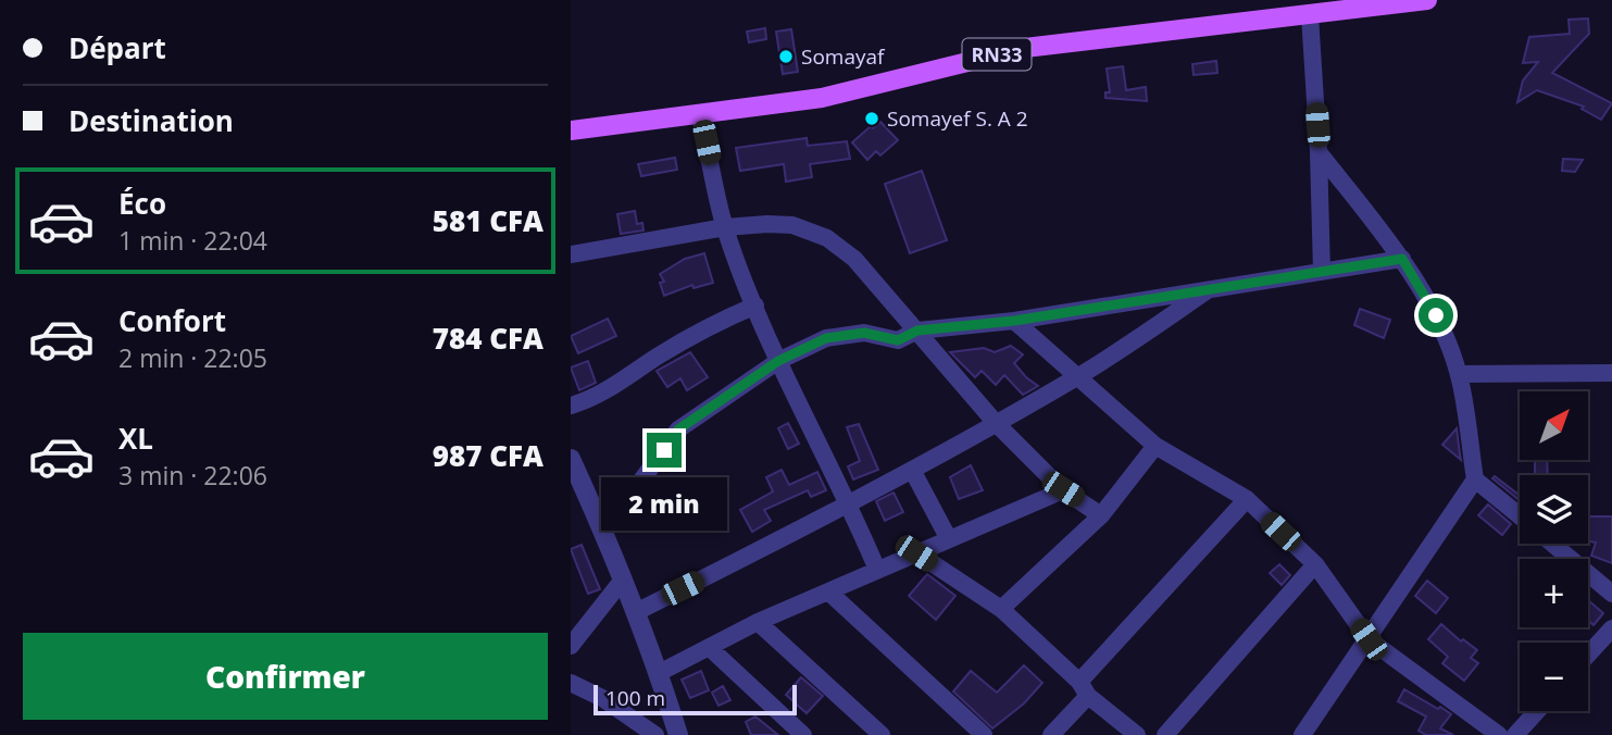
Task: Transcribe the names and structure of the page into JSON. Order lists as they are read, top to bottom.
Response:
{
  "streets": {
    "main road": ["RN33"]
  },
  "places": ["Somayaf", "Somayef S. A 2"],
  "scale_bar": "100 m",
  "north": "top right",
  "page": {
    "banner": ["Départ", "Destination"],
    "list": [
      {
        "name": "Éco",
        "note": "1 min · 22:04",
        "value": "581 CFA"
      },
      {
        "name": "Confort",
        "note": "2 min · 22:05",
        "value": "784 CFA"
      },
      {
        "name": "XL",
        "note": "3 min · 22:06",
        "value": "987 CFA"
      }
    ],
    "map_buttons": ["+", "−"],
    "bubble": "2 min",
    "buttons": "Confirmer",
    "scale": "100 m"
  }
}
